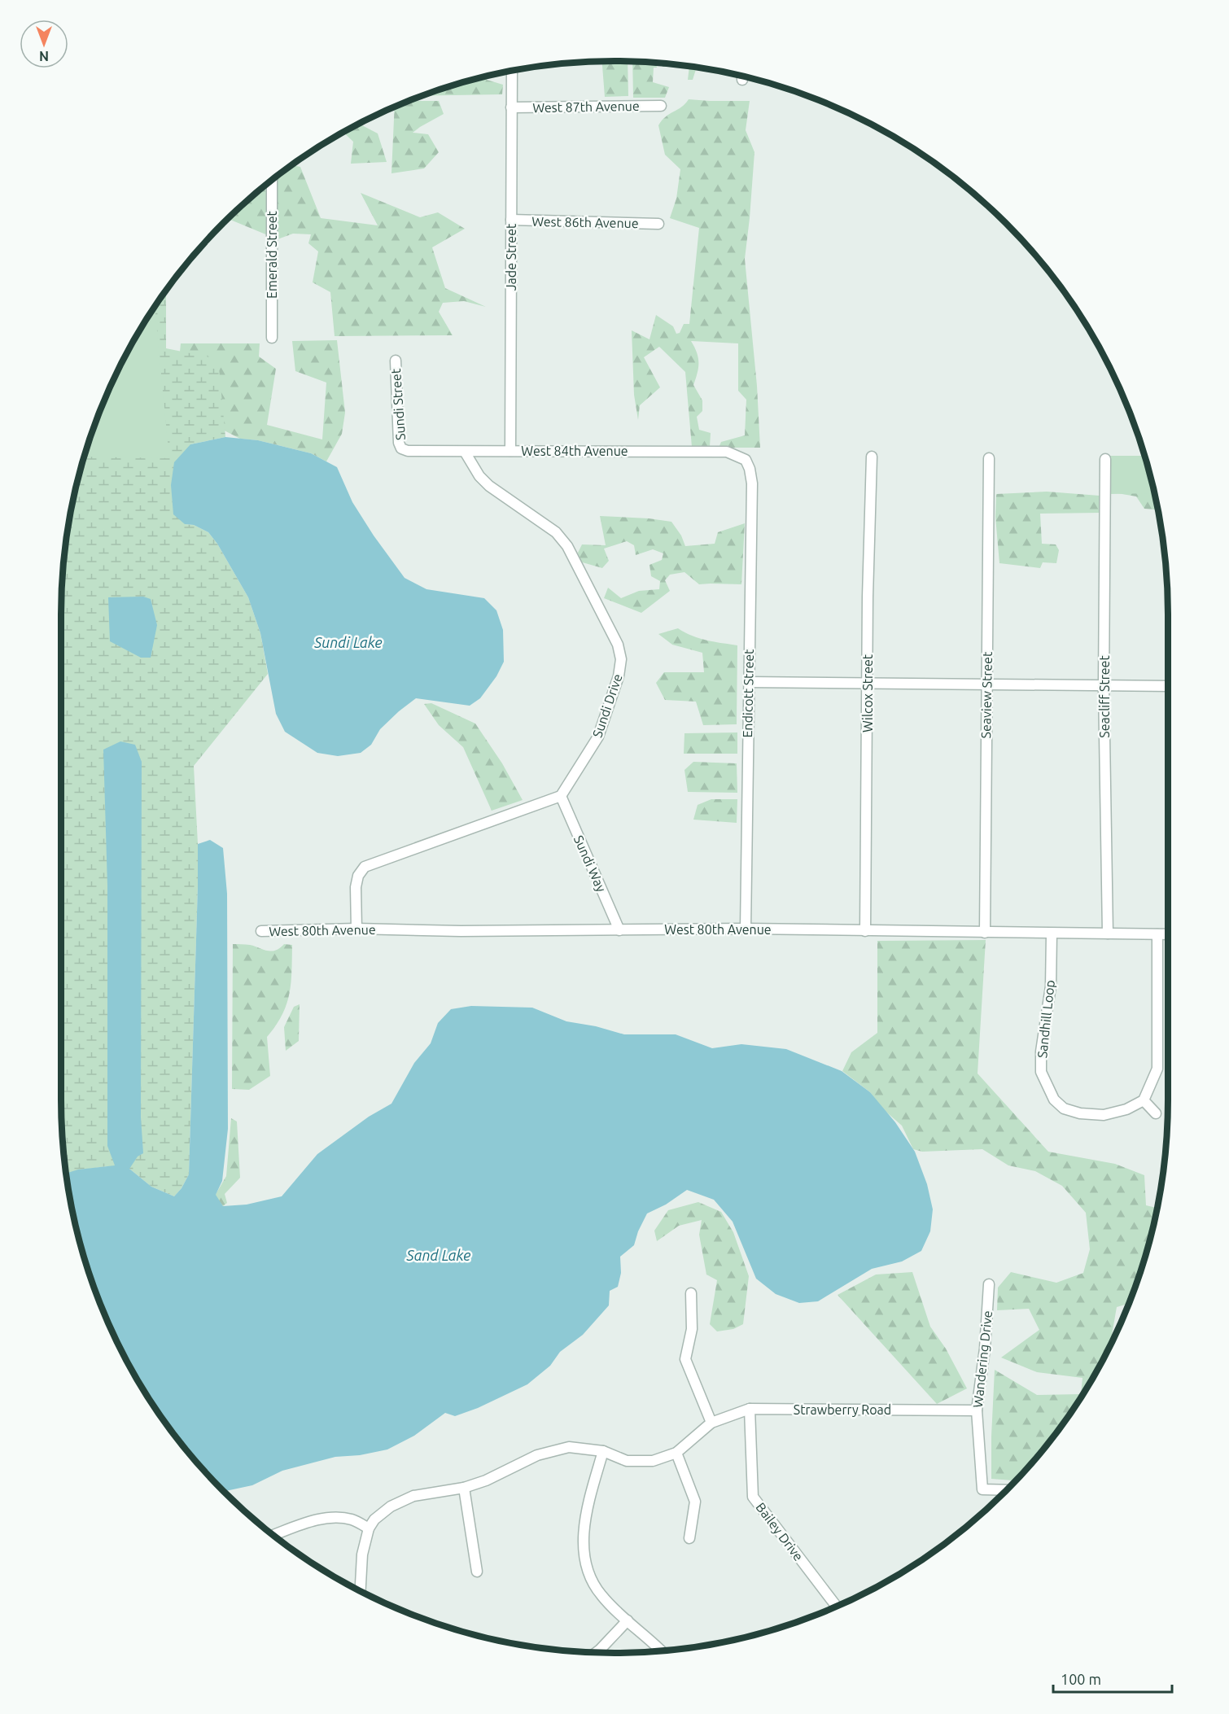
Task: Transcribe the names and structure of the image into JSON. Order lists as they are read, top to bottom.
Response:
{
  "streets": {
    "street": [
      "West 87th Avenue",
      "West 86th Avenue",
      "Emerald Street",
      "Jade Street",
      "Sundi Street",
      "West 84th Avenue",
      "Endicott Street",
      "Wilcox Street",
      "Seaview Street",
      "Seacliff Street",
      "Sundi Drive",
      "Sundi Way",
      "West 80th Avenue",
      "Sandhill Loop",
      "Wandering Drive",
      "Strawberry Road",
      "Bailey Drive"
    ]
  },
  "crossings": [
    ["West 87th Avenue", "Jade Street"],
    ["West 86th Avenue", "Jade Street"],
    ["Jade Street", "West 84th Avenue"],
    ["Sundi Street", "West 84th Avenue"],
    ["West 84th Avenue", "Endicott Street"],
    ["West 84th Avenue", "Sundi Drive"],
    ["Endicott Street", "West 80th Avenue"],
    ["Wilcox Street", "West 80th Avenue"],
    ["Seaview Street", "West 80th Avenue"],
    ["Seacliff Street", "West 80th Avenue"],
    ["Sundi Drive", "Sundi Way"],
    ["Sundi Way", "West 80th Avenue"],
    ["West 80th Avenue", "Sandhill Loop"],
    ["Wandering Drive", "Strawberry Road"],
    ["Strawberry Road", "Bailey Drive"]
  ],
  "water": ["Sundi Lake", "Sand Lake"],
  "scale_bar": "100 m",
  "north": "bottom"
}
